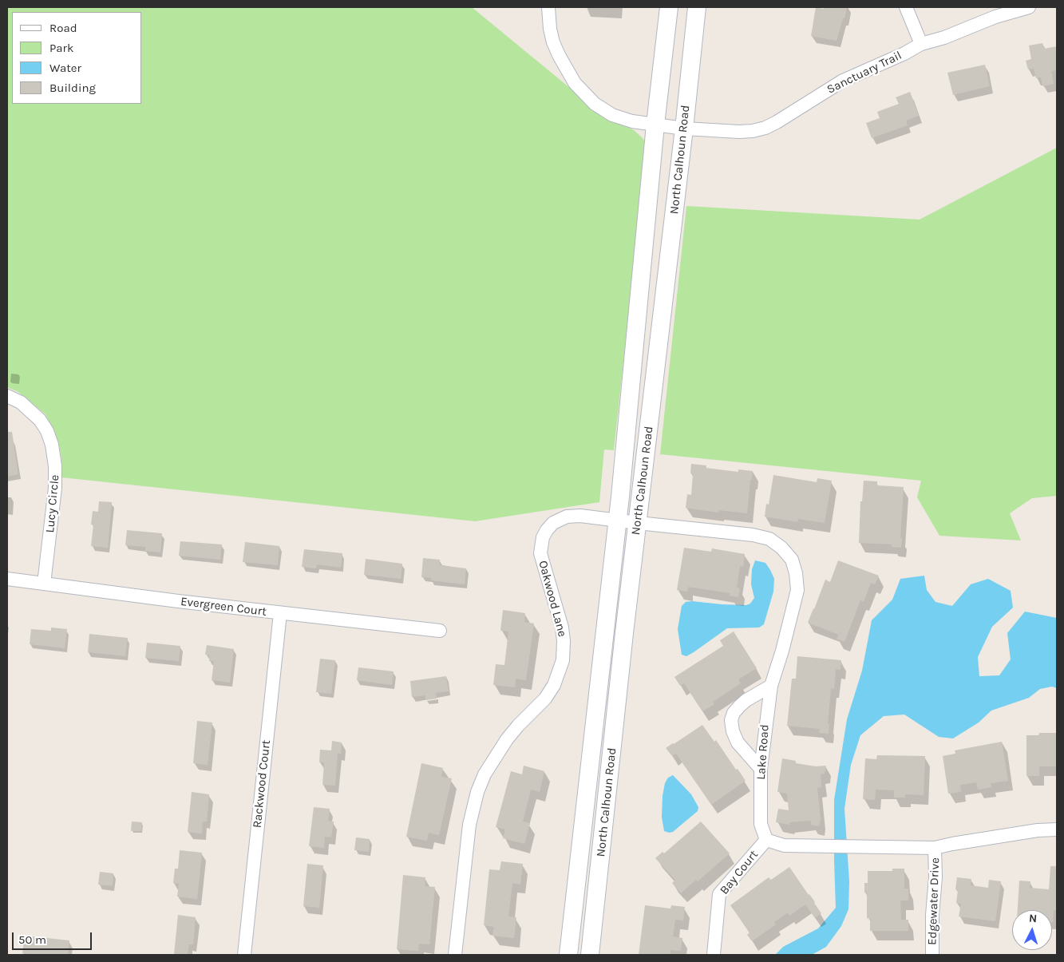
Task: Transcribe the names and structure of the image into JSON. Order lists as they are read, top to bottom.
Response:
{
  "streets": {
    "main road": ["North Calhoun Road"],
    "street": [
      "Sanctuary Trail",
      "Lucy Circle",
      "Oakwood Lane",
      "Evergreen Court",
      "Lake Road",
      "Rackwood Court",
      "Bay Court",
      "Edgewater Drive"
    ]
  },
  "crossings": [
    ["Sanctuary Trail", "North Calhoun Road"],
    ["North Calhoun Road", "Oakwood Lane"],
    ["North Calhoun Road", "Lake Road"],
    ["Lucy Circle", "Evergreen Court"],
    ["Oakwood Lane", "Lake Road"],
    ["Evergreen Court", "Rackwood Court"],
    ["Lake Road", "Bay Court"]
  ],
  "legend": [
    "Road",
    "Park",
    "Water",
    "Building"
  ],
  "scale_bar": "50 m",
  "north": "top"
}
